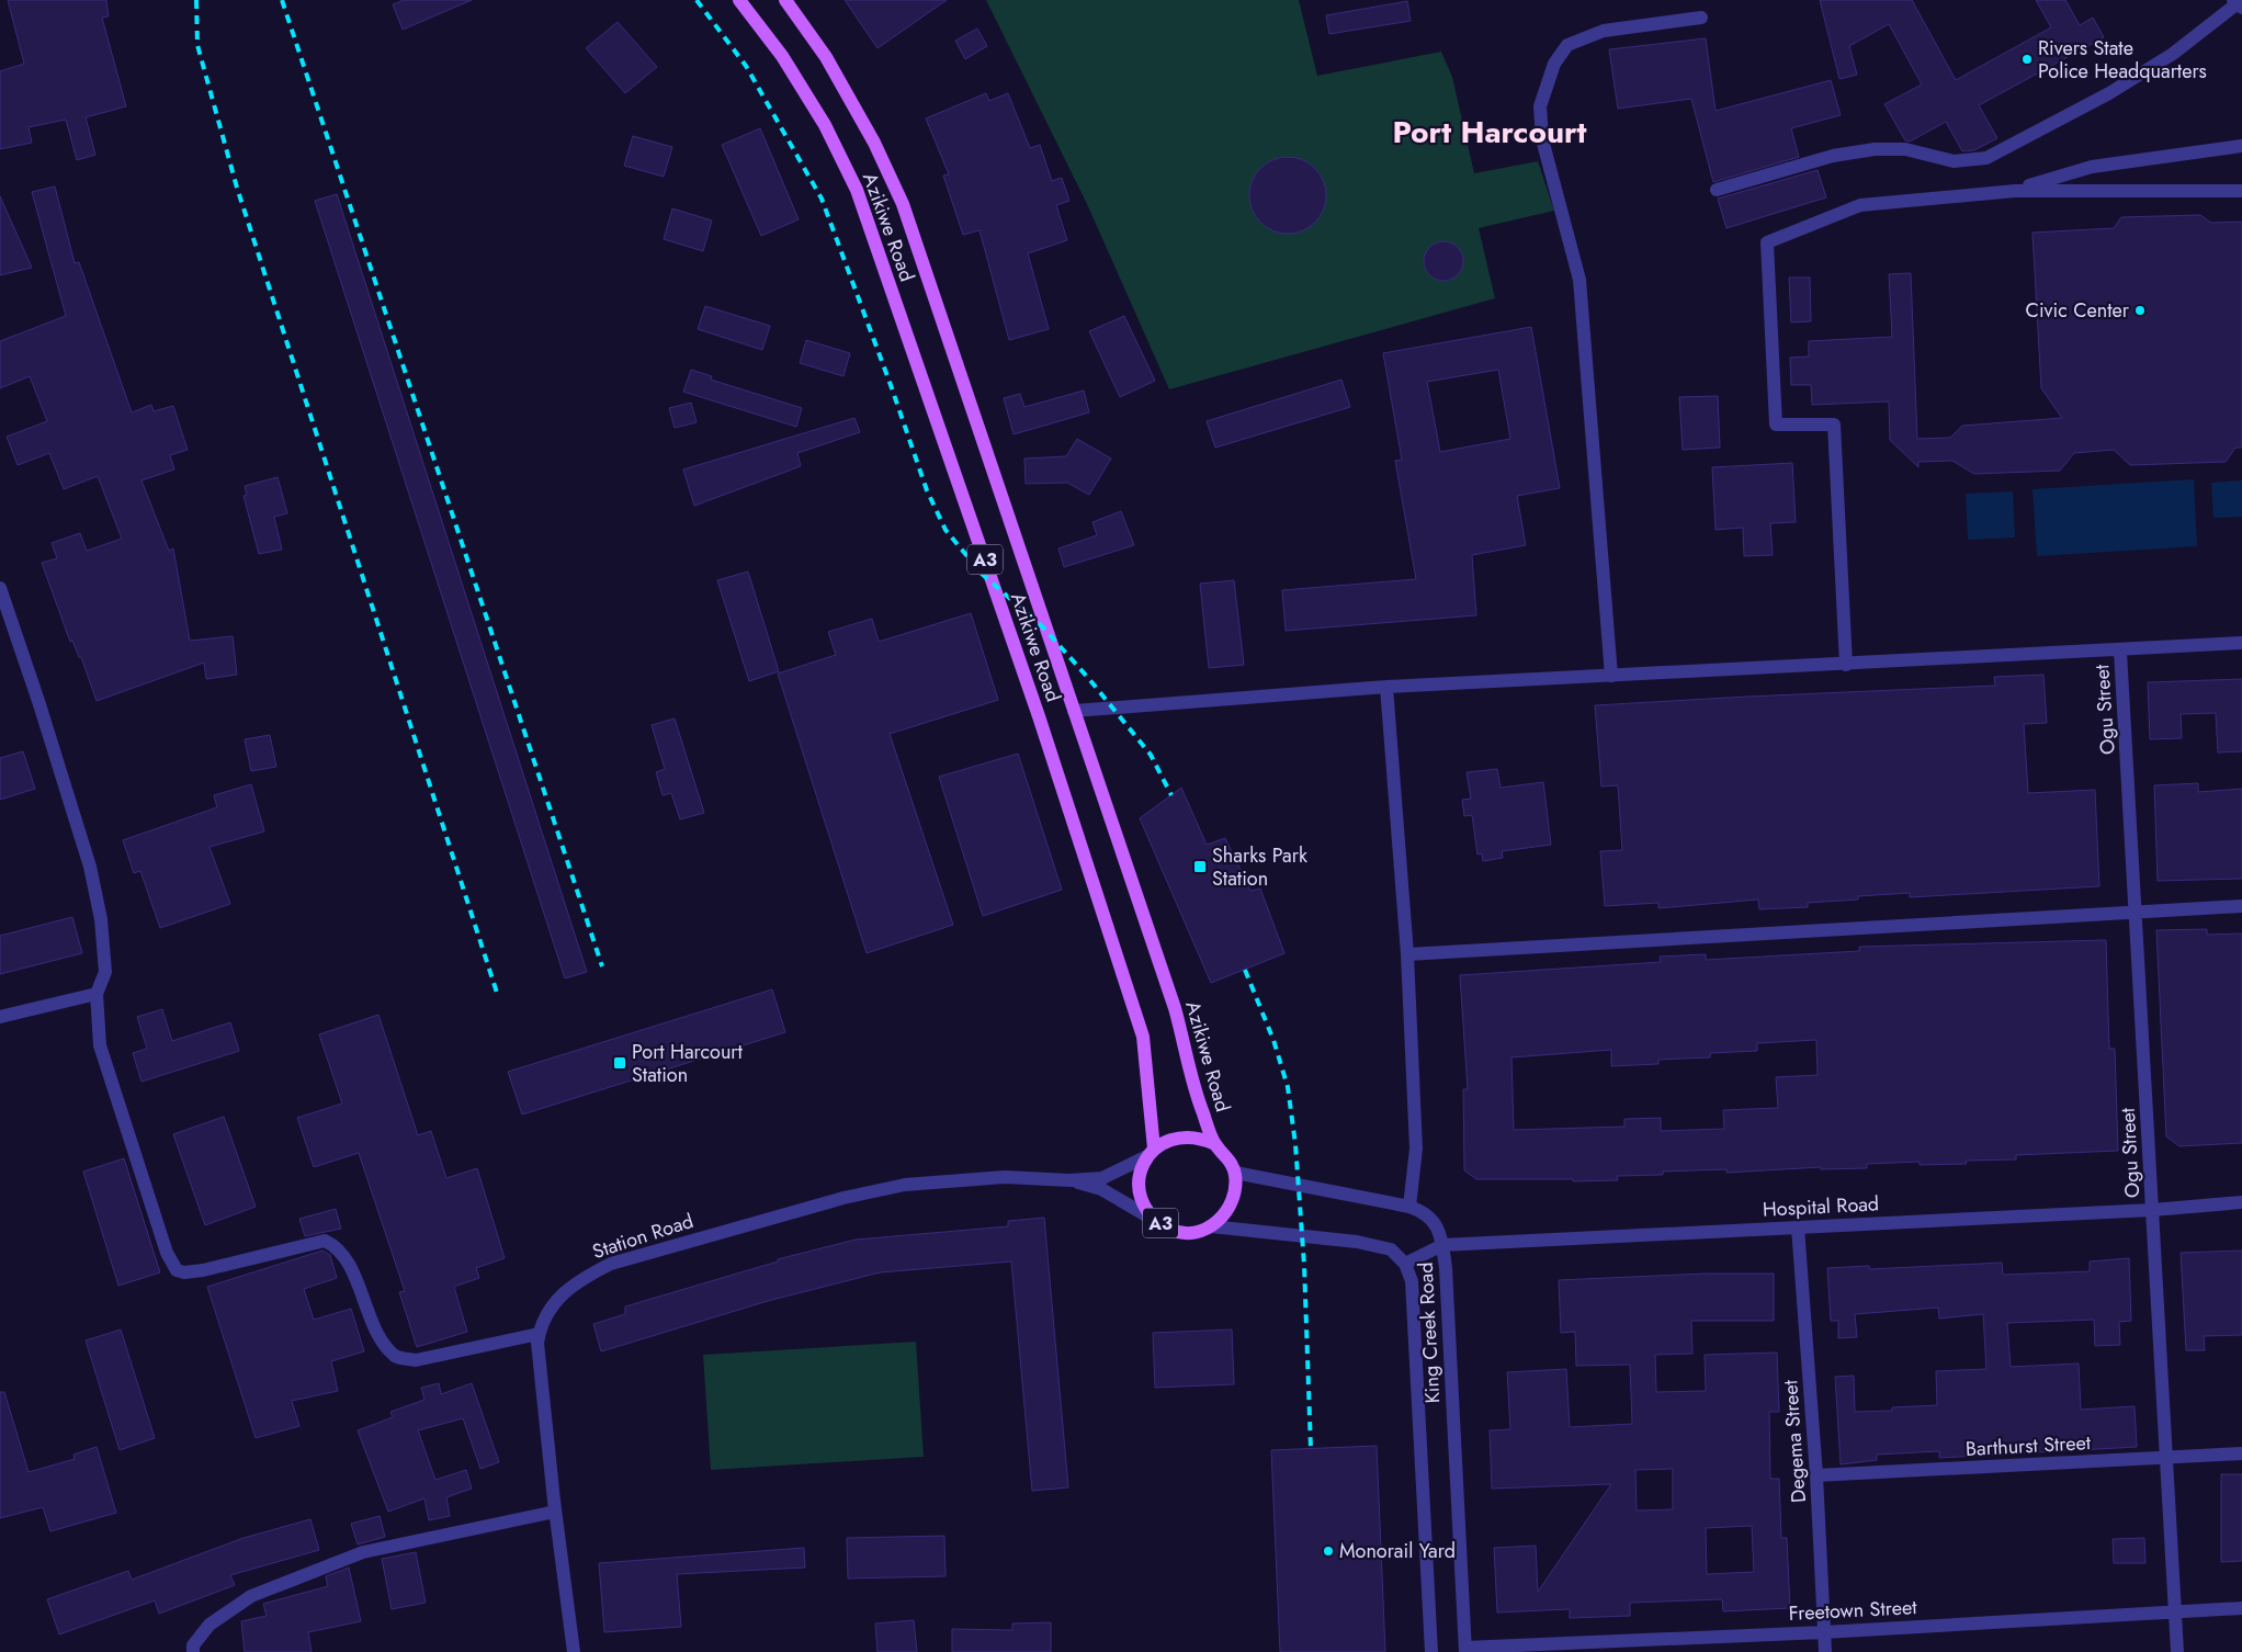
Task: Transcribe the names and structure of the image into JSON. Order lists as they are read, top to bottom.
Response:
{
  "streets": {
    "main road": ["Azikiwe Road", "A3"],
    "street": [
      "Ogu Street",
      "Hospital Road",
      "Station Road",
      "King Creek Road",
      "Degema Street",
      "Barthurst Street",
      "Freetown Street"
    ]
  },
  "crossings": [
    ["Azikiwe Road", "A3"],
    ["Azikiwe Road", "Station Road"],
    ["Azikiwe Road", "King Creek Road"],
    ["A3", "Station Road"],
    ["A3", "King Creek Road"],
    ["Ogu Street", "Hospital Road"],
    ["Ogu Street", "Barthurst Street"],
    ["Ogu Street", "Freetown Street"],
    ["Hospital Road", "King Creek Road"],
    ["Hospital Road", "Degema Street"],
    ["Station Road", "King Creek Road"],
    ["King Creek Road", "Freetown Street"],
    ["Degema Street", "Barthurst Street"],
    ["Degema Street", "Freetown Street"]
  ],
  "districts": ["Port Harcourt"],
  "places": {
    "other": ["Rivers State Police Headquarters", "Civic Center", "Monorail Yard"],
    "transit": ["Sharks Park Station", "Port Harcourt Station"]
  }
}
